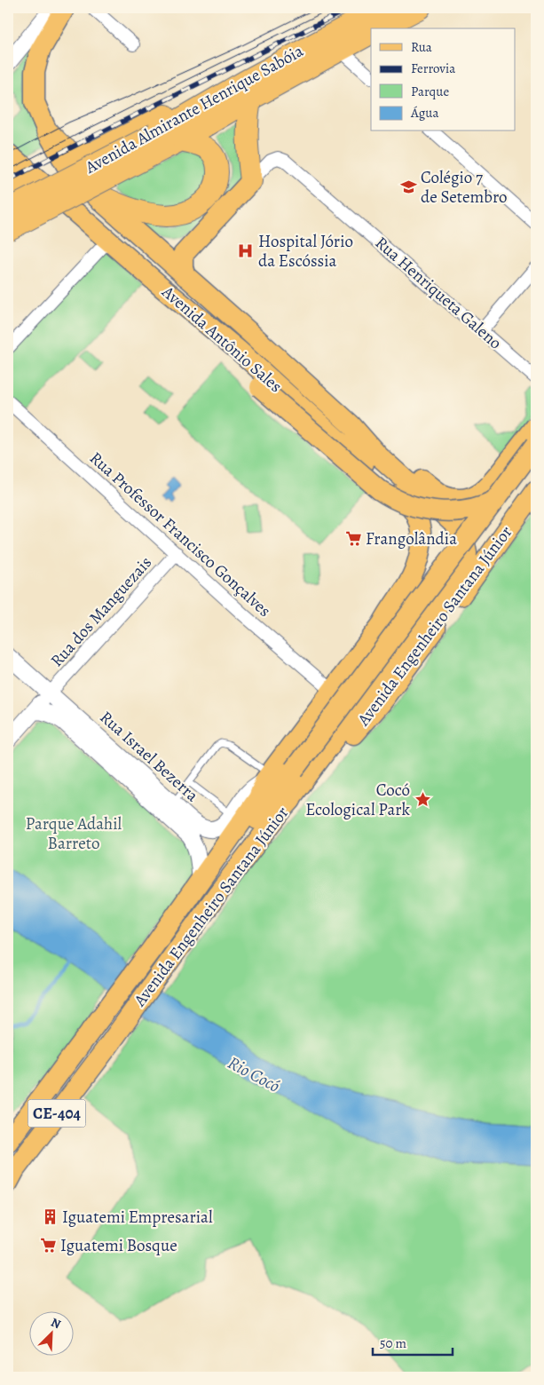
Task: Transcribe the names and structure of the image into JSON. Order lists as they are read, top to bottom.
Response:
{
  "streets": {
    "highway": ["Avenida Almirante Henrique Sabóia"],
    "main road": [
      "Rua Henriqueta Galeno",
      "Avenida Antônio Sales",
      "Avenida Engenheiro Santana Júnior",
      "CE-404"
    ],
    "street": ["Rua Professor Francisco Gonçalves", "Rua dos Manguezais", "Rua Israel Bezerra"]
  },
  "crossings": [
    ["Rua Henriqueta Galeno", "Avenida Antônio Sales"],
    ["Avenida Antônio Sales", "Avenida Engenheiro Santana Júnior"],
    ["Rua Professor Francisco Gonçalves", "Rua dos Manguezais"],
    ["Rua Professor Francisco Gonçalves", "Avenida Engenheiro Santana Júnior"],
    ["Rua dos Manguezais", "Rua Israel Bezerra"],
    ["Avenida Engenheiro Santana Júnior", "Rua Israel Bezerra"]
  ],
  "water": ["Rio Cocó"],
  "parks": ["Parque Adahil Barreto"],
  "places": {
    "school or university": ["Colégio 7 de Setembro"],
    "hospital": ["Hospital Jório da Escóssia"],
    "supermarket": ["Frangolândia", "Iguatemi Bosque"],
    "place": ["Cocó Ecological Park"],
    "building": ["Iguatemi Empresarial"]
  },
  "legend": [
    "Rua",
    "Ferrovia",
    "Parque",
    "Água"
  ],
  "scale_bar": "50 m",
  "north": "top right"
}
